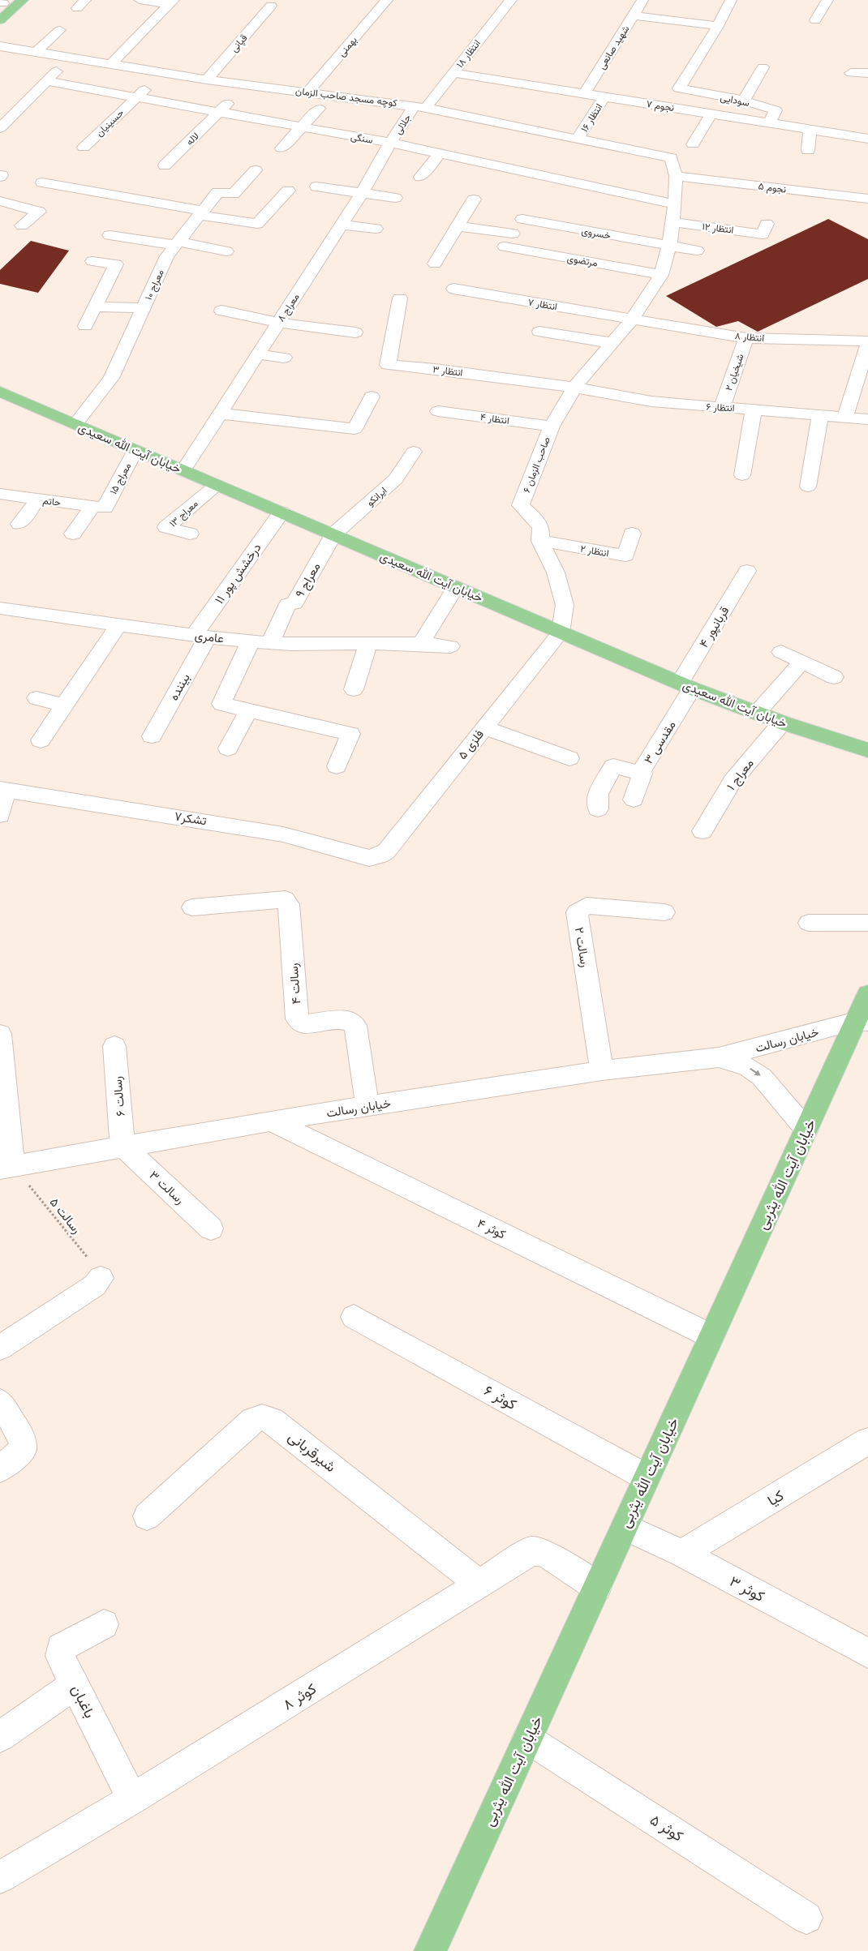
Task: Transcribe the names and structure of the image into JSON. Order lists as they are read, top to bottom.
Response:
{
  "streets": {
    "main road": ["خیابان آیت الله سعیدی", "خیابان آیت الله یثربی"],
    "street": [
      "قپانی",
      "بهمنی",
      "شهید صانعی",
      "انتظار ۱۸",
      "کوچه مسجد صاحب الزمان",
      "سودایی",
      "نجوم ۷",
      "انتظار ۱۶",
      "حسینیان",
      "جلالی",
      "سنگی",
      "لاله",
      "نجوم ۵",
      "انتظار ۱۲",
      "خسروی",
      "مرتضوی",
      "معراج ۱۰",
      "انتظار ۷",
      "معراج ۸",
      "انتظار ۸",
      "انتظار ۳",
      "شیخیان ۲",
      "انتظار ۶",
      "انتظار ۴",
      "صاحب الزمان ۶",
      "معراج ۱۵",
      "ایرانکو",
      "حاتم",
      "معراج ۱۳",
      "انتظار ۲",
      "درخشش پور ۱۱",
      "معراج ۹",
      "قربانپور ۴",
      "عامری",
      "بیننده",
      "مقدسی ۳",
      "فلزی ۵",
      "معراج ۱",
      "تشکر۷",
      "رسالت ۲",
      "رسالت ۴",
      "خیابان رسالت",
      "رسالت ۶",
      "رسالت ۳",
      "کوثر ۴",
      "کوثر ۶",
      "شیرقربانی",
      "کیا",
      "کوثر ۳",
      "کوثر ۸",
      "باغبان",
      "کوثر ۵"
    ],
    "path": ["رسالت ۵"]
  },
  "crossings": [
    ["قپانی", "کوچه مسجد صاحب الزمان"],
    ["بهمنی", "کوچه مسجد صاحب الزمان"],
    ["شهید صانعی", "نجوم ۷"],
    ["انتظار ۱۸", "کوچه مسجد صاحب الزمان"],
    ["انتظار ۱۸", "نجوم ۷"],
    ["انتظار ۱۸", "جلالی"],
    ["کوچه مسجد صاحب الزمان", "انتظار ۱۶"],
    ["کوچه مسجد صاحب الزمان", "جلالی"],
    ["کوچه مسجد صاحب الزمان", "نجوم ۵"],
    ["کوچه مسجد صاحب الزمان", "صاحب الزمان ۶"],
    ["سودایی", "نجوم ۷"],
    ["نجوم ۷", "انتظار ۱۶"],
    ["حسینیان", "سنگی"],
    ["جلالی", "سنگی"],
    ["جلالی", "معراج ۸"],
    ["سنگی", "لاله"],
    ["سنگی", "معراج ۸"],
    ["سنگی", "صاحب الزمان ۶"],
    ["نجوم ۵", "صاحب الزمان ۶"],
    ["انتظار ۱۲", "صاحب الزمان ۶"],
    ["خسروی", "مرتضوی"],
    ["خسروی", "صاحب الزمان ۶"],
    ["مرتضوی", "صاحب الزمان ۶"],
    ["معراج ۱۰", "خیابان آیت الله سعیدی"],
    ["انتظار ۷", "انتظار ۸"],
    ["انتظار ۷", "صاحب الزمان ۶"],
    ["معراج ۸", "خیابان آیت الله سعیدی"],
    ["انتظار ۸", "شیخیان ۲"],
    ["انتظار ۸", "صاحب الزمان ۶"],
    ["انتظار ۳", "انتظار ۶"],
    ["انتظار ۳", "صاحب الزمان ۶"],
    ["شیخیان ۲", "انتظار ۶"],
    ["انتظار ۶", "صاحب الزمان ۶"],
    ["انتظار ۴", "صاحب الزمان ۶"],
    ["خیابان آیت الله سعیدی", "صاحب الزمان ۶"],
    ["خیابان آیت الله سعیدی", "معراج ۱۵"],
    ["خیابان آیت الله سعیدی", "ایرانکو"],
    ["خیابان آیت الله سعیدی", "معراج ۱۳"],
    ["خیابان آیت الله سعیدی", "درخشش پور ۱۱"],
    ["خیابان آیت الله سعیدی", "معراج ۹"],
    ["خیابان آیت الله سعیدی", "قربانپور ۴"],
    ["خیابان آیت الله سعیدی", "مقدسی ۳"],
    ["خیابان آیت الله سعیدی", "فلزی ۵"],
    ["خیابان آیت الله سعیدی", "معراج ۱"],
    ["صاحب الزمان ۶", "انتظار ۲"],
    ["صاحب الزمان ۶", "فلزی ۵"],
    ["معراج ۱۵", "حاتم"],
    ["ایرانکو", "معراج ۹"],
    ["درخشش پور ۱۱", "عامری"],
    ["درخشش پور ۱۱", "بیننده"],
    ["معراج ۹", "عامری"],
    ["قربانپور ۴", "مقدسی ۳"],
    ["عامری", "بیننده"],
    ["فلزی ۵", "تشکر۷"],
    ["رسالت ۲", "خیابان رسالت"],
    ["رسالت ۴", "خیابان رسالت"],
    ["خیابان رسالت", "رسالت ۶"],
    ["خیابان رسالت", "خیابان آیت الله یثربی"],
    ["خیابان رسالت", "رسالت ۳"],
    ["خیابان رسالت", "رسالت ۵"],
    ["خیابان رسالت", "کوثر ۴"],
    ["رسالت ۶", "رسالت ۳"],
    ["خیابان آیت الله یثربی", "کوثر ۴"],
    ["خیابان آیت الله یثربی", "کوثر ۶"],
    ["خیابان آیت الله یثربی", "کوثر ۳"],
    ["خیابان آیت الله یثربی", "کوثر ۸"],
    ["خیابان آیت الله یثربی", "کوثر ۵"],
    ["شیرقربانی", "کوثر ۸"],
    ["کیا", "کوثر ۳"],
    ["کوثر ۸", "باغبان"]
  ]
}
